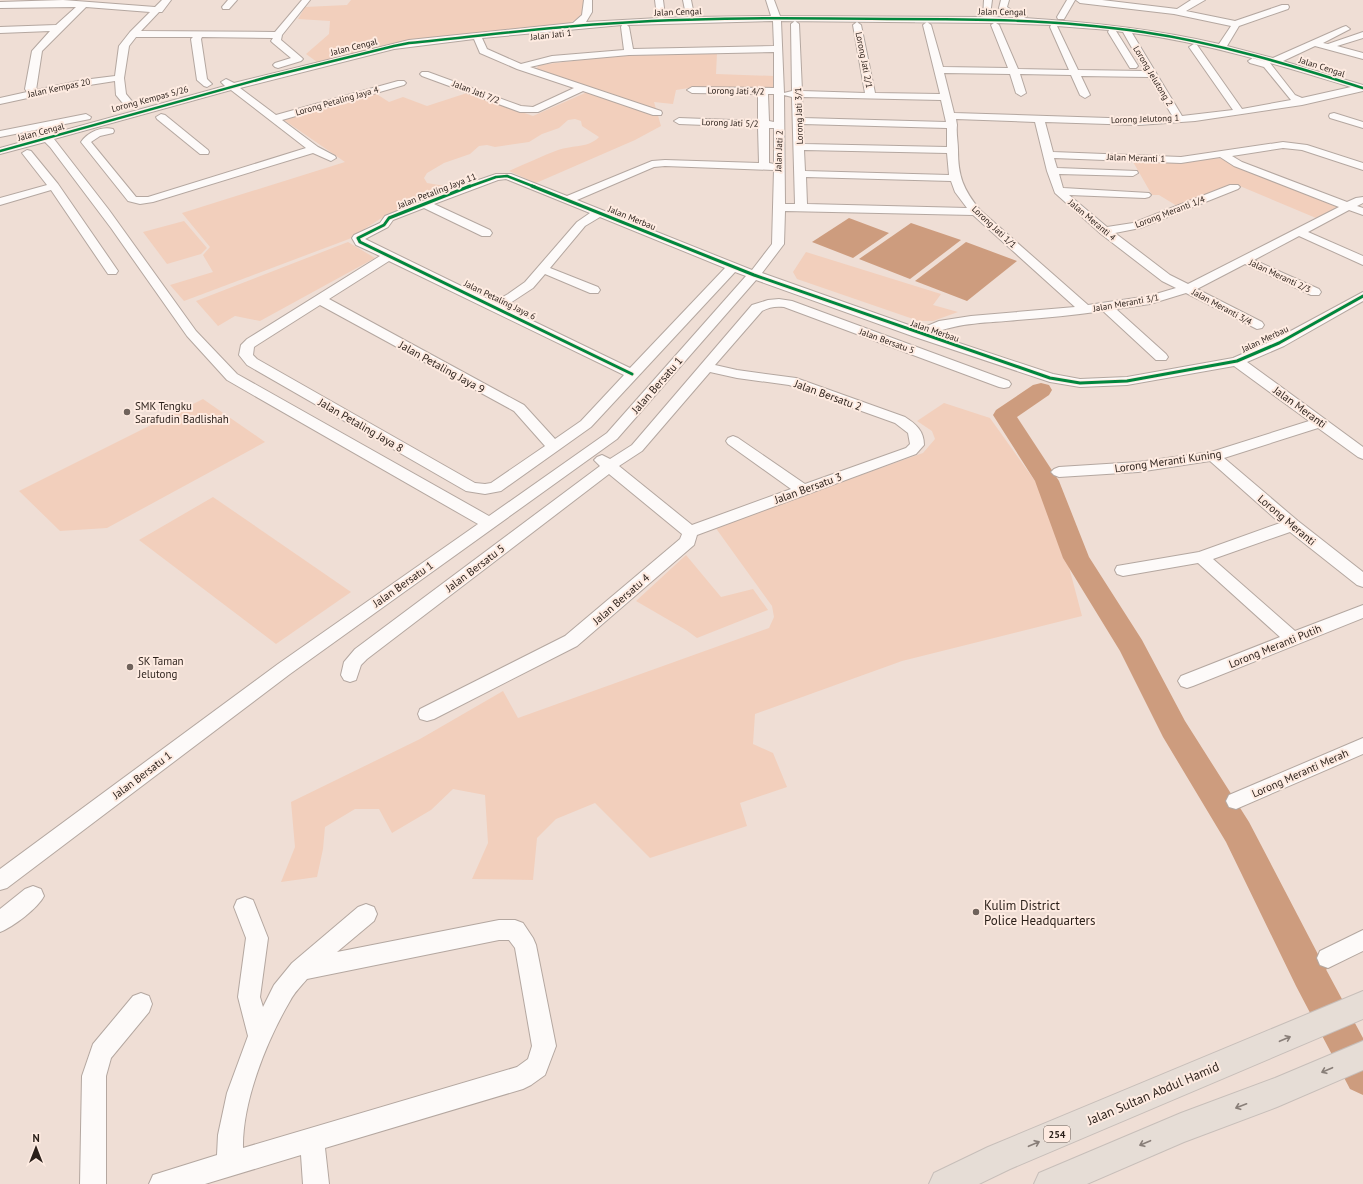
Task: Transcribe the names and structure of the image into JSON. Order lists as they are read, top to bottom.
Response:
{
  "streets": {
    "main road": ["Jalan Sultan Abdul Hamid", "254"],
    "street": [
      "Jalan Cengal",
      "Jalan Jati 1",
      "Lorong Jati 2/1",
      "Lorong Jelutong 2",
      "Jalan Kempas 20",
      "Lorong Jati 4/2",
      "Jalan Jati 7/2",
      "Lorong Kempas 5/26",
      "Lorong Petaling Jaya 4",
      "Lorong Jati 3/1",
      "Lorong Jelutong 1",
      "Lorong Jati 5/2",
      "Jalan Jati 2",
      "Jalan Meranti 1",
      "Jalan Petaling Jaya 11",
      "Lorong Meranti 1/4",
      "Jalan Merbau",
      "Jalan Meranti 4",
      "Lorong Jati 1/1",
      "Jalan Meranti 2/3",
      "Jalan Petaling Jaya 6",
      "Jalan Meranti 3/1",
      "Jalan Meranti 3/4",
      "Jalan Bersatu 5",
      "Jalan Petaling Jaya 9",
      "Jalan Bersatu 1",
      "Jalan Bersatu 2",
      "Jalan Meranti",
      "Jalan Petaling Jaya 8",
      "Lorong Meranti Kuning",
      "Jalan Bersatu 3",
      "Lorong Meranti",
      "Jalan Bersatu 4",
      "Lorong Meranti Putih",
      "Lorong Meranti Merah"
    ]
  },
  "crossings": [
    ["Jalan Cengal", "Jalan Jati 1"],
    ["Jalan Cengal", "Lorong Jelutong 2"],
    ["Jalan Cengal", "Lorong Jelutong 1"],
    ["Jalan Cengal", "Jalan Jati 2"],
    ["Jalan Jati 1", "Lorong Jati 2/1"],
    ["Jalan Jati 1", "Lorong Jelutong 2"],
    ["Jalan Jati 1", "Lorong Jati 3/1"],
    ["Jalan Jati 1", "Jalan Jati 2"],
    ["Jalan Jati 1", "Lorong Jati 1/1"],
    ["Lorong Jati 2/1", "Lorong Jati 4/2"],
    ["Lorong Jelutong 2", "Lorong Jelutong 1"],
    ["Lorong Jati 4/2", "Lorong Jati 3/1"],
    ["Lorong Jati 4/2", "Jalan Jati 2"],
    ["Lorong Jati 4/2", "Lorong Jati 1/1"],
    ["Lorong Jati 3/1", "Lorong Jelutong 1"],
    ["Lorong Jelutong 1", "Jalan Meranti 4"],
    ["Lorong Jelutong 1", "Lorong Jati 1/1"],
    ["Lorong Jati 5/2", "Jalan Jati 2"],
    ["Jalan Jati 2", "Jalan Merbau"],
    ["Jalan Jati 2", "Jalan Bersatu 1"],
    ["Jalan Meranti 1", "Jalan Meranti 4"],
    ["Jalan Petaling Jaya 11", "Jalan Merbau"],
    ["Jalan Petaling Jaya 11", "Jalan Petaling Jaya 6"],
    ["Lorong Meranti 1/4", "Jalan Meranti 4"],
    ["Jalan Merbau", "Jalan Meranti 3/1"],
    ["Jalan Merbau", "Jalan Bersatu 1"],
    ["Jalan Merbau", "Jalan Meranti"],
    ["Jalan Meranti 4", "Jalan Meranti 3/1"],
    ["Jalan Meranti 4", "Jalan Meranti 3/4"],
    ["Lorong Jati 1/1", "Jalan Meranti 3/1"],
    ["Jalan Meranti 2/3", "Jalan Meranti 3/1"],
    ["Jalan Meranti 3/1", "Jalan Meranti 3/4"],
    ["Jalan Bersatu 5", "Jalan Bersatu 2"],
    ["Jalan Petaling Jaya 9", "Jalan Petaling Jaya 8"],
    ["Jalan Bersatu 2", "Jalan Bersatu 3"],
    ["Jalan Meranti", "Lorong Meranti Kuning"],
    ["Lorong Meranti Kuning", "Lorong Meranti"],
    ["Jalan Bersatu 3", "Jalan Bersatu 4"]
  ],
  "places": ["SMK Tengku Sarafudin Badlishah", "SK Taman Jelutong", "Kulim District Police Headquarters"],
  "north": "top"
}
